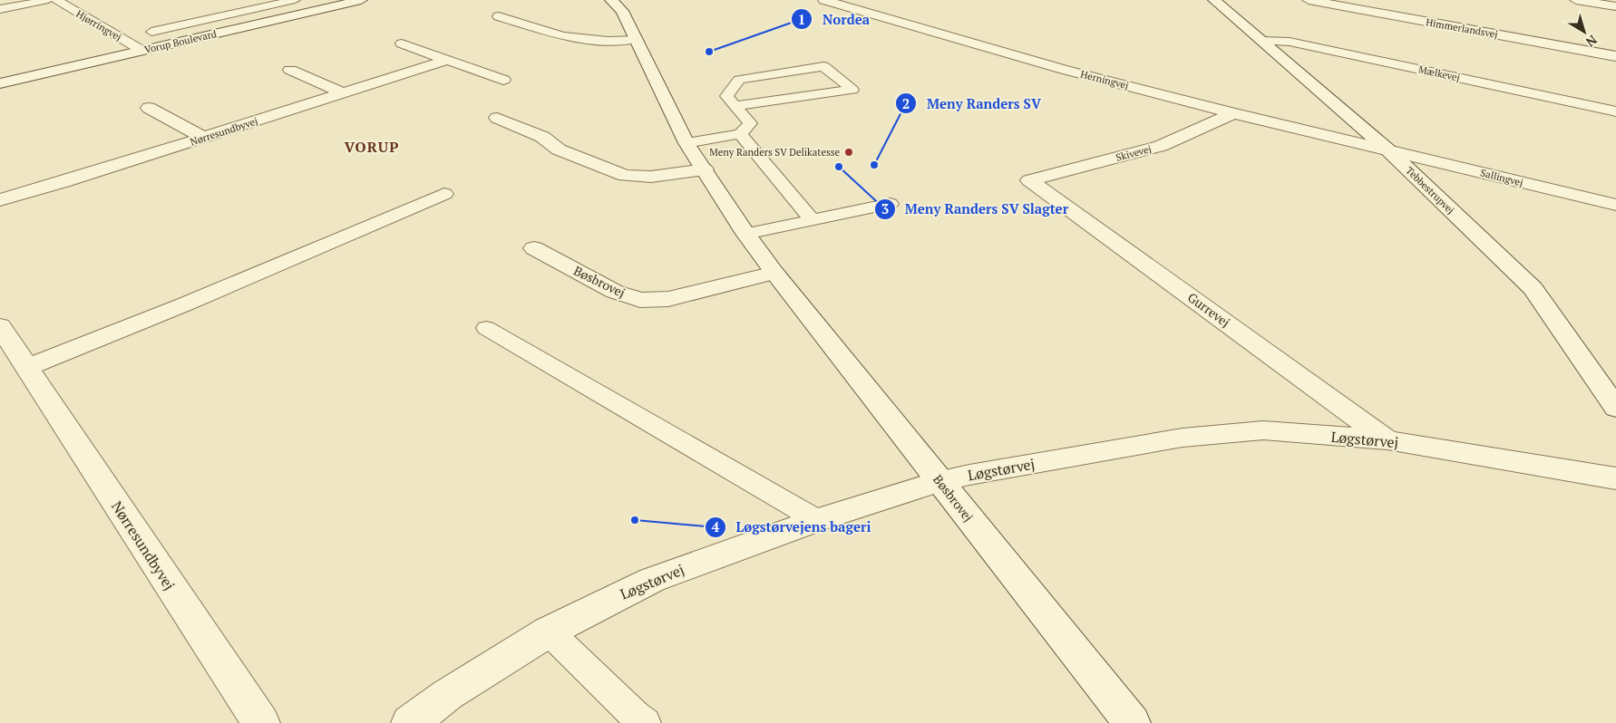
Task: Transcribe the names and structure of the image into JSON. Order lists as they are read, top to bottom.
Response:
{
  "streets": {
    "street": [
      "Hjørringvej",
      "Himmerlandsvej",
      "Vorup Boulevard",
      "Mælkevej",
      "Herningvej",
      "Nørresundbyvej",
      "Skivevej",
      "Sallingvej",
      "Tebbestrupvej",
      "Bøsbrovej",
      "Gurrevej",
      "Løgstørvej"
    ]
  },
  "crossings": [
    ["Hjørringvej", "Vorup Boulevard"],
    ["Mælkevej", "Tebbestrupvej"],
    ["Herningvej", "Skivevej"],
    ["Herningvej", "Sallingvej"],
    ["Herningvej", "Tebbestrupvej"],
    ["Skivevej", "Gurrevej"],
    ["Sallingvej", "Tebbestrupvej"],
    ["Bøsbrovej", "Løgstørvej"],
    ["Gurrevej", "Løgstørvej"]
  ],
  "districts": ["VORUP"],
  "places": [
    "Nordea",
    "Meny Randers SV Delikatesse",
    "Meny Randers SV",
    "Meny Randers SV Slagter",
    "Løgstørvejens bageri"
  ],
  "north": "bottom right"
}
